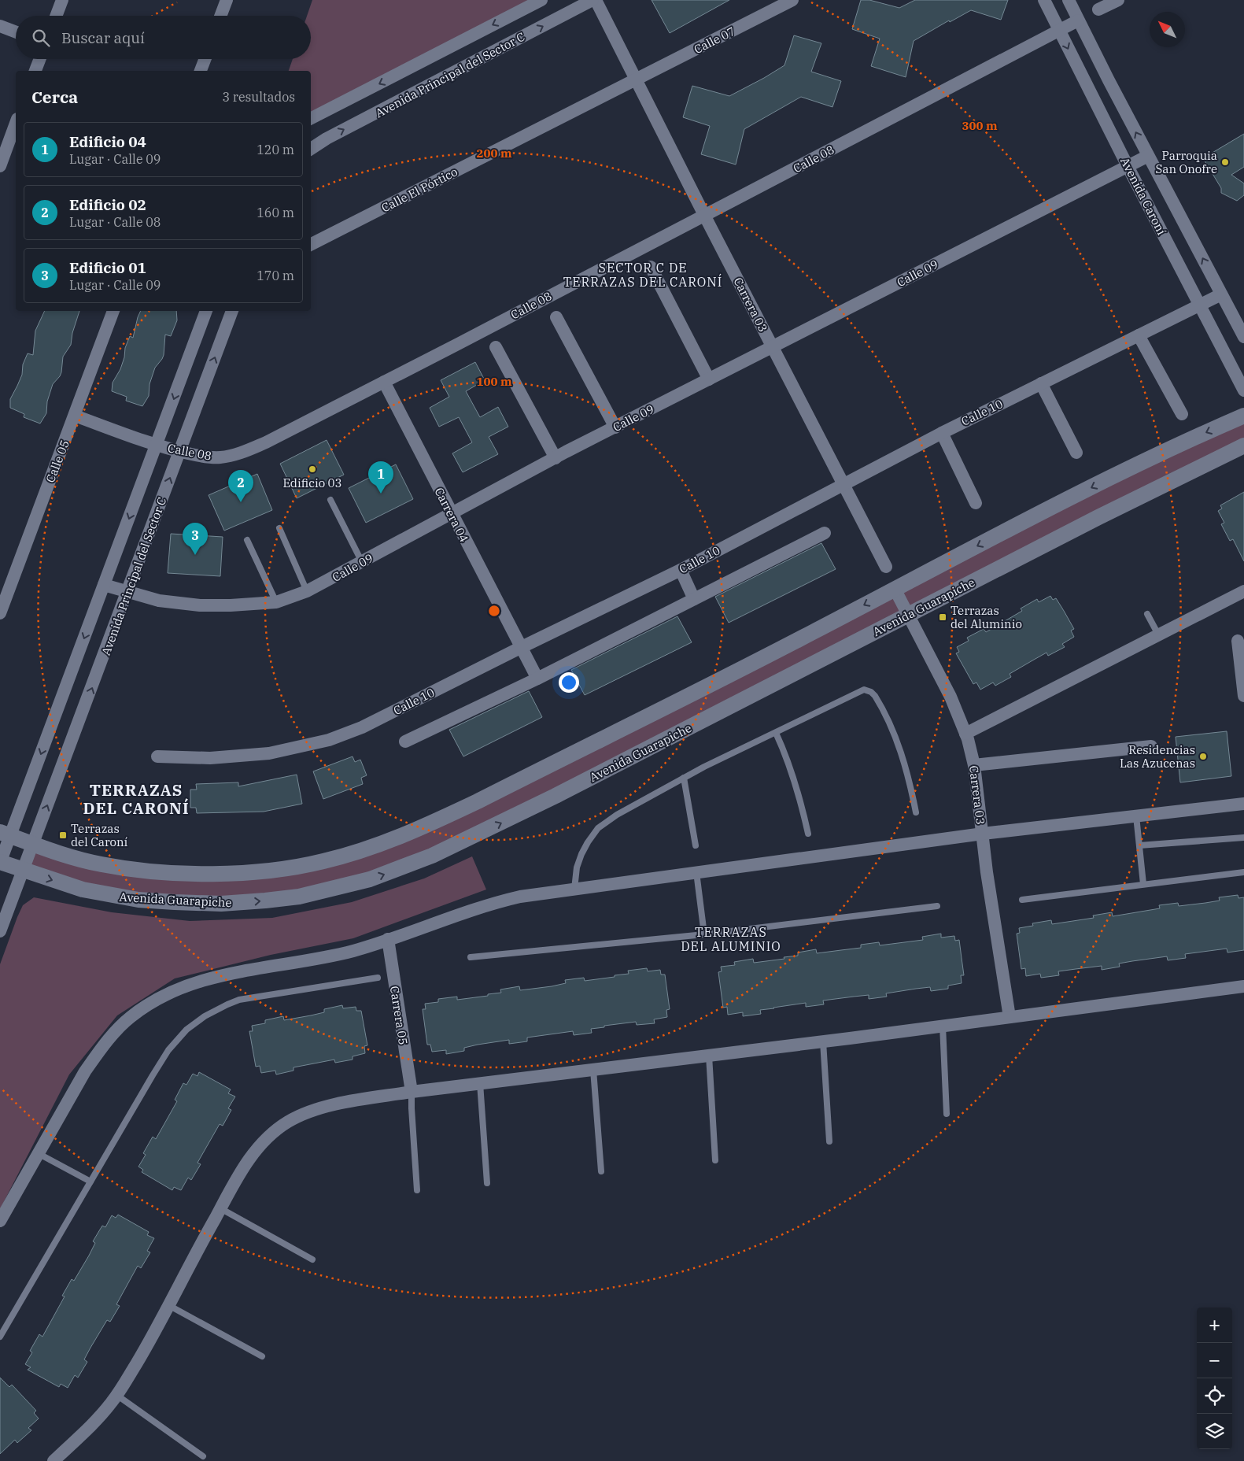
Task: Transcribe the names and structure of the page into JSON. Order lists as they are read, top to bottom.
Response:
{
  "streets": {
    "street": [
      "Calle 07",
      "Avenida Principal del Sector C",
      "Calle 08",
      "Calle El Pórtico",
      "Avenida Caroní",
      "Calle 09",
      "Carrera 03",
      "Calle 10",
      "Calle 05",
      "Carrera 04",
      "Avenida Guarapiche",
      "Carrera 05"
    ]
  },
  "crossings": [
    ["Calle 07", "Calle El Pórtico"],
    ["Calle 07", "Carrera 03"],
    ["Avenida Principal del Sector C", "Calle 08"],
    ["Avenida Principal del Sector C", "Calle 09"],
    ["Avenida Principal del Sector C", "Carrera 03"],
    ["Avenida Principal del Sector C", "Avenida Guarapiche"],
    ["Calle 08", "Avenida Caroní"],
    ["Calle 08", "Carrera 03"],
    ["Calle 08", "Calle 05"],
    ["Calle 08", "Carrera 04"],
    ["Calle El Pórtico", "Carrera 03"],
    ["Avenida Caroní", "Calle 09"],
    ["Avenida Caroní", "Calle 10"],
    ["Calle 09", "Carrera 03"],
    ["Calle 09", "Carrera 04"],
    ["Carrera 03", "Calle 10"],
    ["Carrera 03", "Avenida Guarapiche"],
    ["Calle 10", "Carrera 04"]
  ],
  "districts": ["SECTOR C DE TERRAZAS DEL CARONÍ", "TERRAZAS DEL CARONÍ", "TERRAZAS DEL ALUMINIO"],
  "places": {
    "other": ["Parroquia San Onofre", "Edificio 03", "Residencias Las Azucenas"],
    "transit": ["Terrazas del Aluminio", "Terrazas del Caroní"]
  },
  "north": "top left",
  "page": {
    "search": "Buscar aquí",
    "heading": ["Cerca", "3 resultados"],
    "list": [
      {
        "mark": "1",
        "name": "Edificio 04",
        "note": "Lugar · Calle 09",
        "value": "120 m"
      },
      {
        "mark": "2",
        "name": "Edificio 02",
        "note": "Lugar · Calle 08",
        "value": "160 m"
      },
      {
        "mark": "3",
        "name": "Edificio 01",
        "note": "Lugar · Calle 09",
        "value": "170 m"
      }
    ],
    "pins": ["1", "2", "3"],
    "map_buttons": ["+", "−"]
  },
  "rings": ["300 m", "200 m", "100 m"]
}
